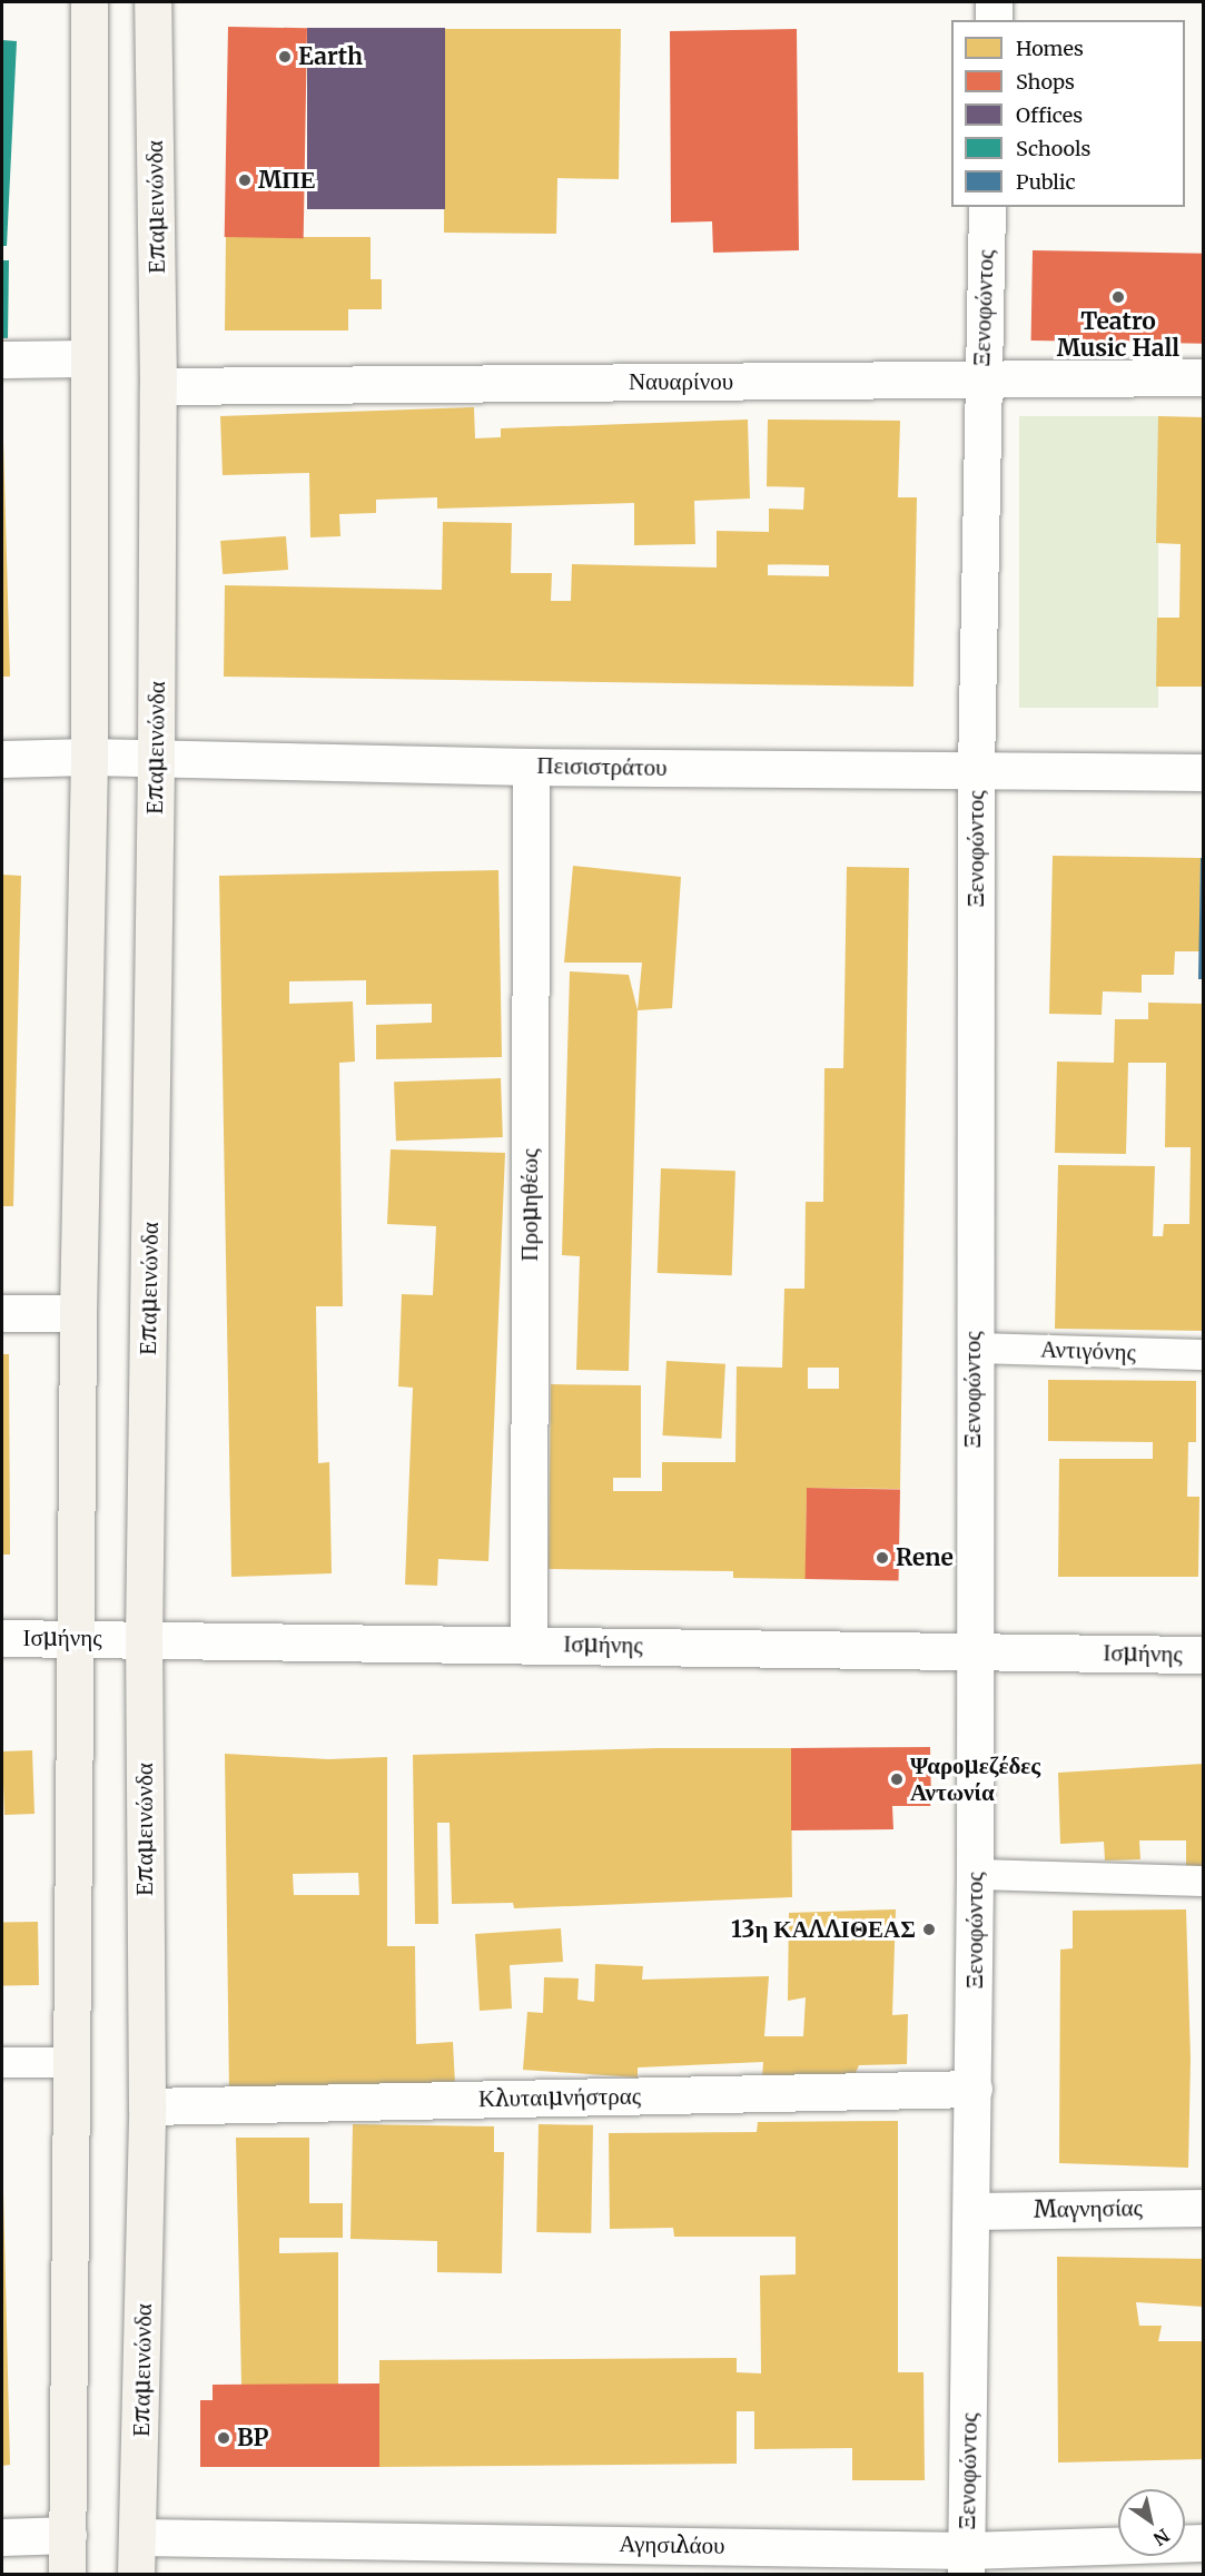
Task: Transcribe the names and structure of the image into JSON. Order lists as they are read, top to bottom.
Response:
{
  "streets": {
    "main road": ["Επαμεινώνδα"],
    "street": [
      "Ξενοφώντος",
      "Ναυαρίνου",
      "Πεισιστράτου",
      "Προμηθέως",
      "Αντιγόνης",
      "Ισμήνης",
      "Κλυταιμνήστρας",
      "Μαγνησίας",
      "Αγησιλάου"
    ]
  },
  "crossings": [
    ["Επαμεινώνδα", "Ναυαρίνου"],
    ["Επαμεινώνδα", "Πεισιστράτου"],
    ["Επαμεινώνδα", "Ισμήνης"],
    ["Επαμεινώνδα", "Κλυταιμνήστρας"],
    ["Επαμεινώνδα", "Αγησιλάου"],
    ["Ξενοφώντος", "Ναυαρίνου"],
    ["Ξενοφώντος", "Πεισιστράτου"],
    ["Ξενοφώντος", "Αντιγόνης"],
    ["Ξενοφώντος", "Ισμήνης"],
    ["Ξενοφώντος", "Κλυταιμνήστρας"],
    ["Ξενοφώντος", "Μαγνησίας"],
    ["Ξενοφώντος", "Αγησιλάου"],
    ["Πεισιστράτου", "Προμηθέως"],
    ["Προμηθέως", "Ισμήνης"]
  ],
  "places": [
    "Earth",
    "ΜΠΕ",
    "Teatro Music Hall",
    "Rene",
    "Ψαρομεζέδες Αντωνία",
    "13η ΚΑΛΛΙΘΕΑΣ",
    "BP"
  ],
  "legend": [
    "Homes",
    "Shops",
    "Offices",
    "Schools",
    "Public"
  ],
  "north": "bottom right"
}
